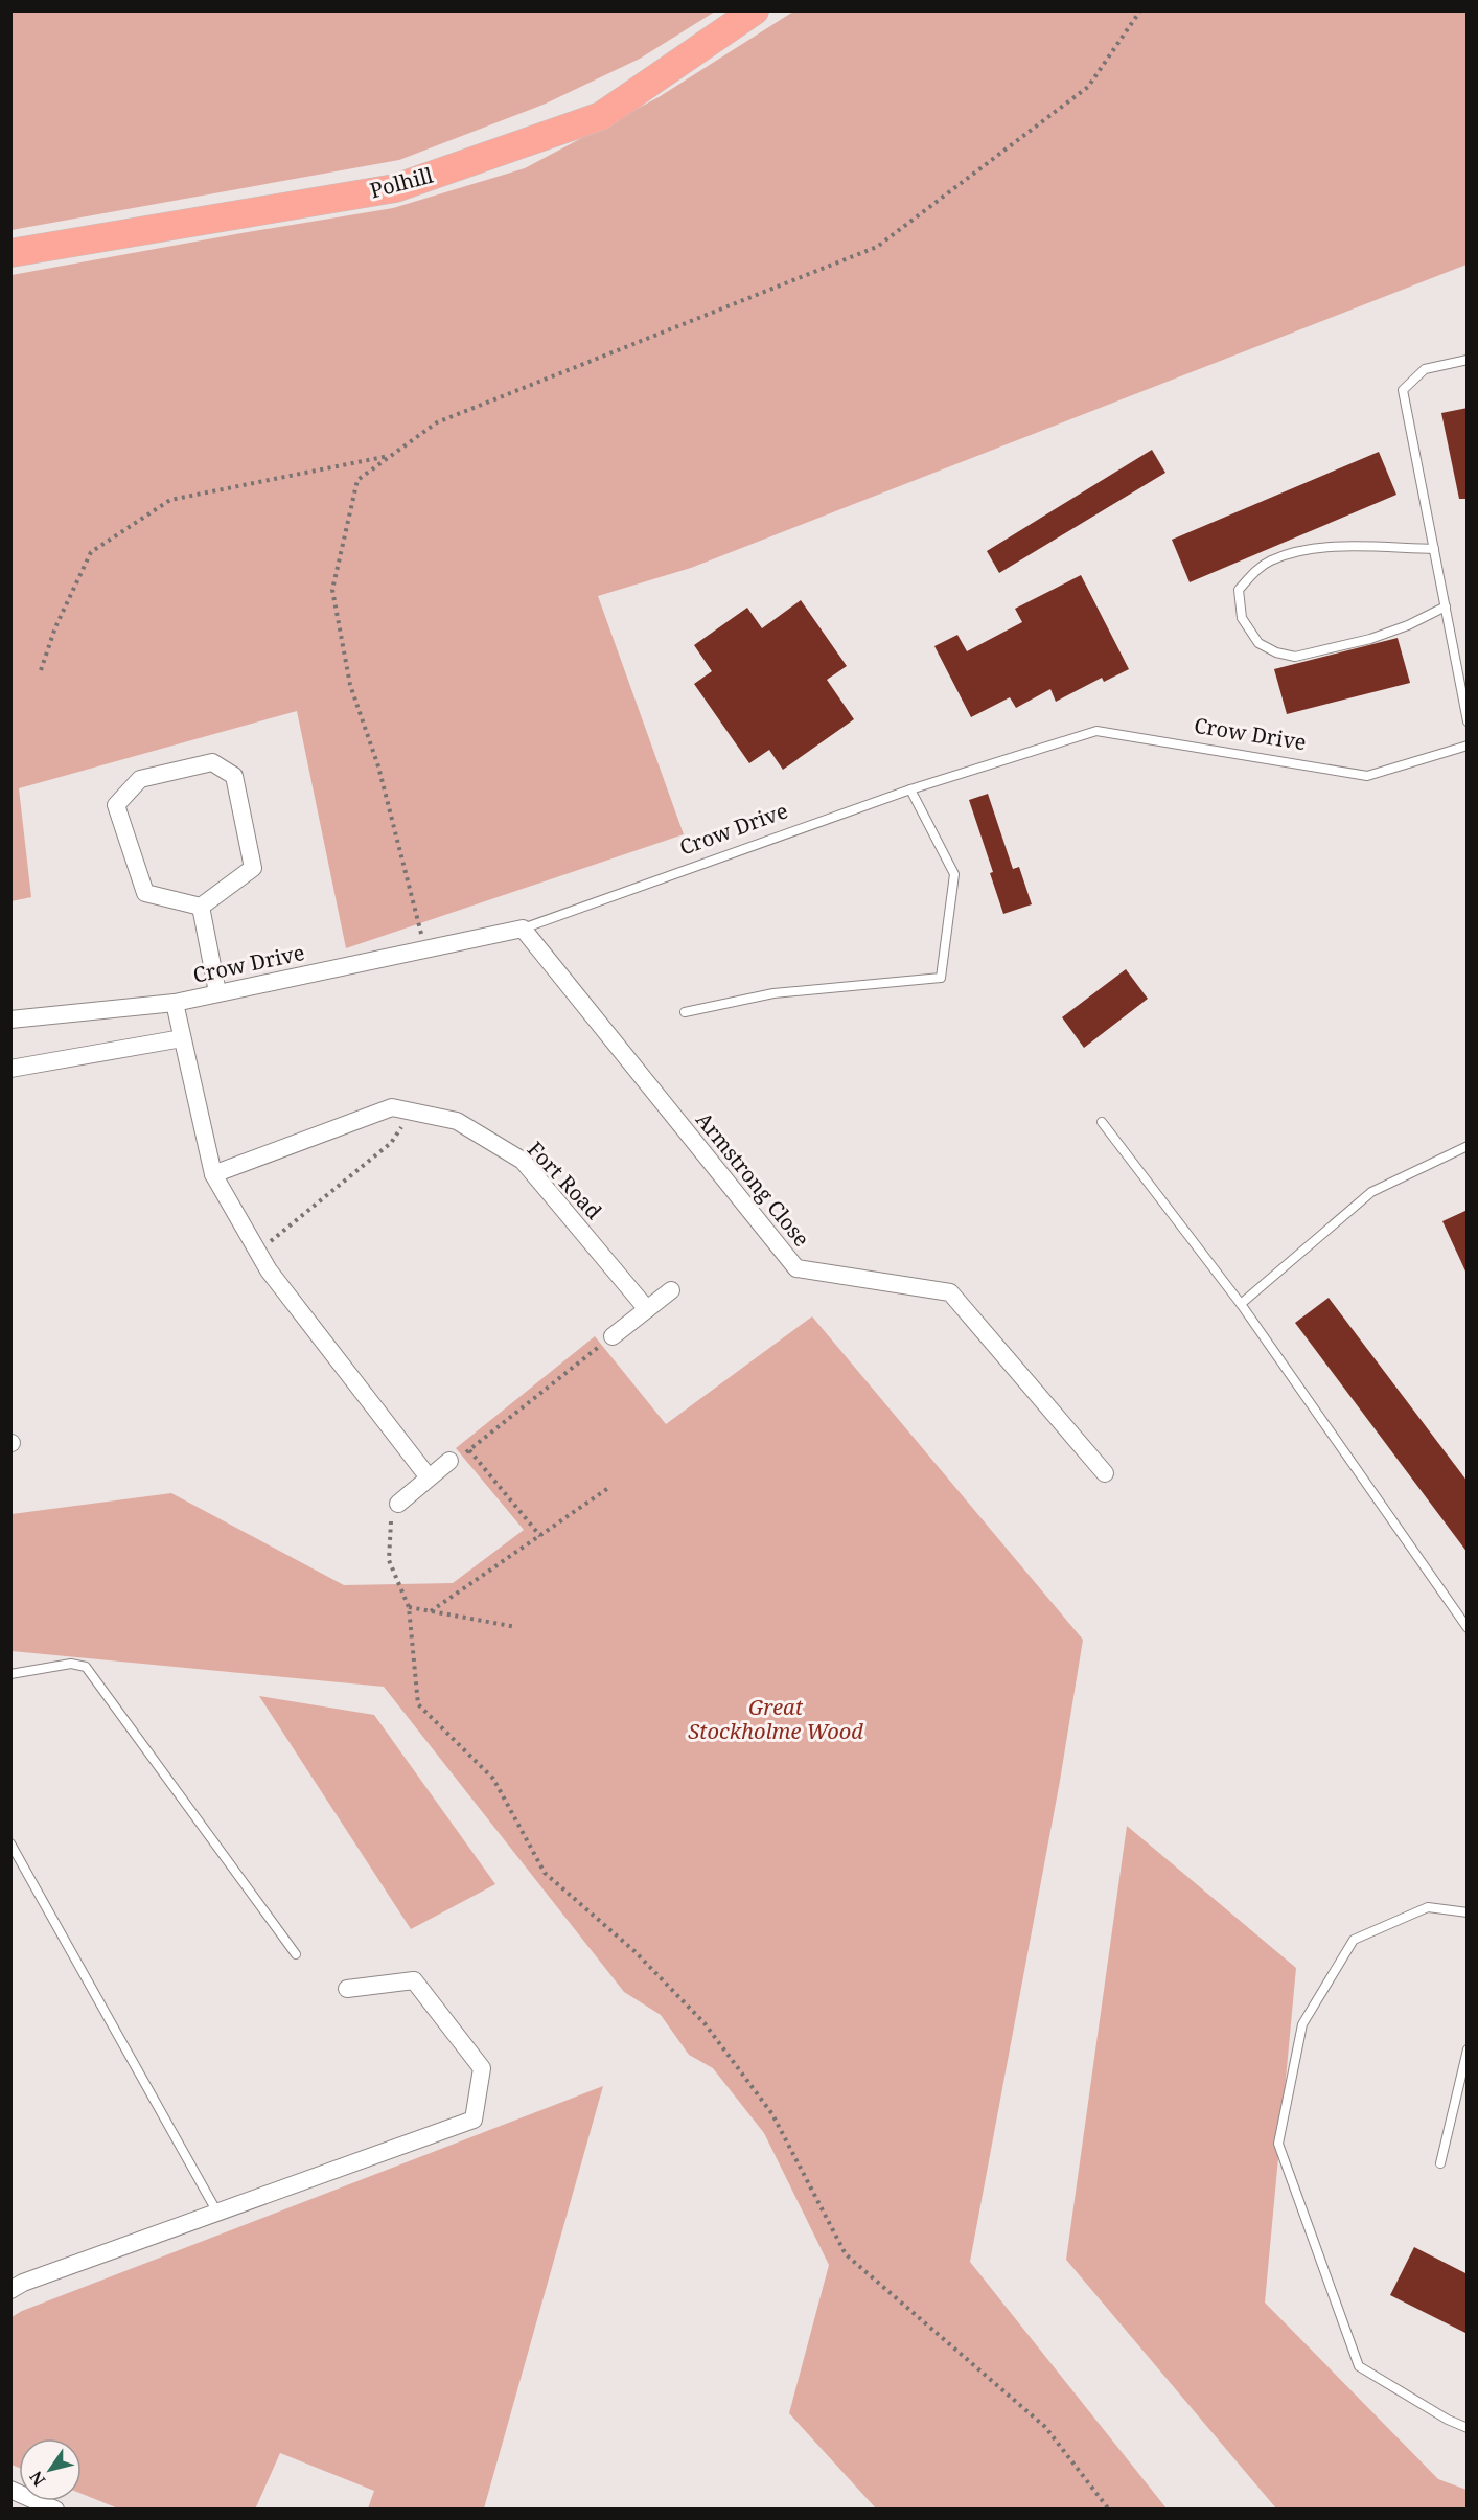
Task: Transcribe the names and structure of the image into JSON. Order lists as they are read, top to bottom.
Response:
{
  "streets": {
    "main road": ["Polhill"],
    "street": ["Crow Drive", "Armstrong Close", "Fort Road"]
  },
  "crossings": [
    ["Crow Drive", "Armstrong Close"]
  ],
  "parks": ["Great Stockholme Wood"],
  "north": "bottom left"
}
